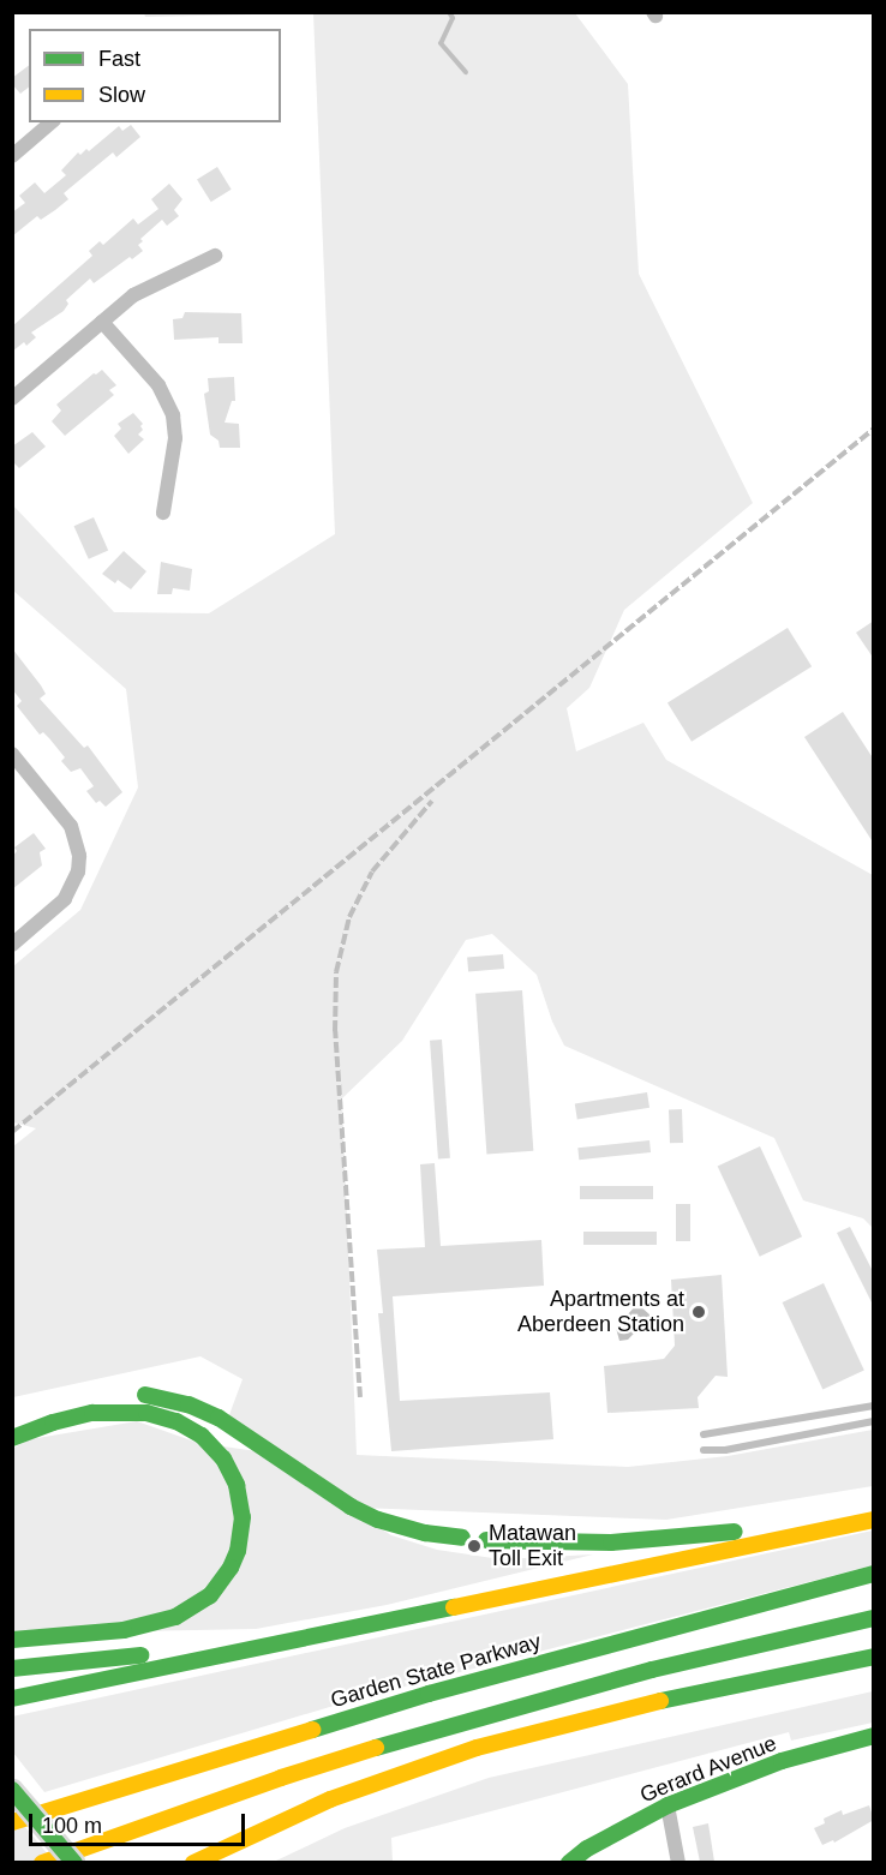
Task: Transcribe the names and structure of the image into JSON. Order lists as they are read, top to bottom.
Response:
{
  "streets": {
    "main road": ["Garden State Parkway", "Gerard Avenue"]
  },
  "places": ["Apartments at Aberdeen Station", "Matawan Toll Exit"],
  "legend": ["Fast", "Slow"],
  "scale_bar": "100 m"
}
